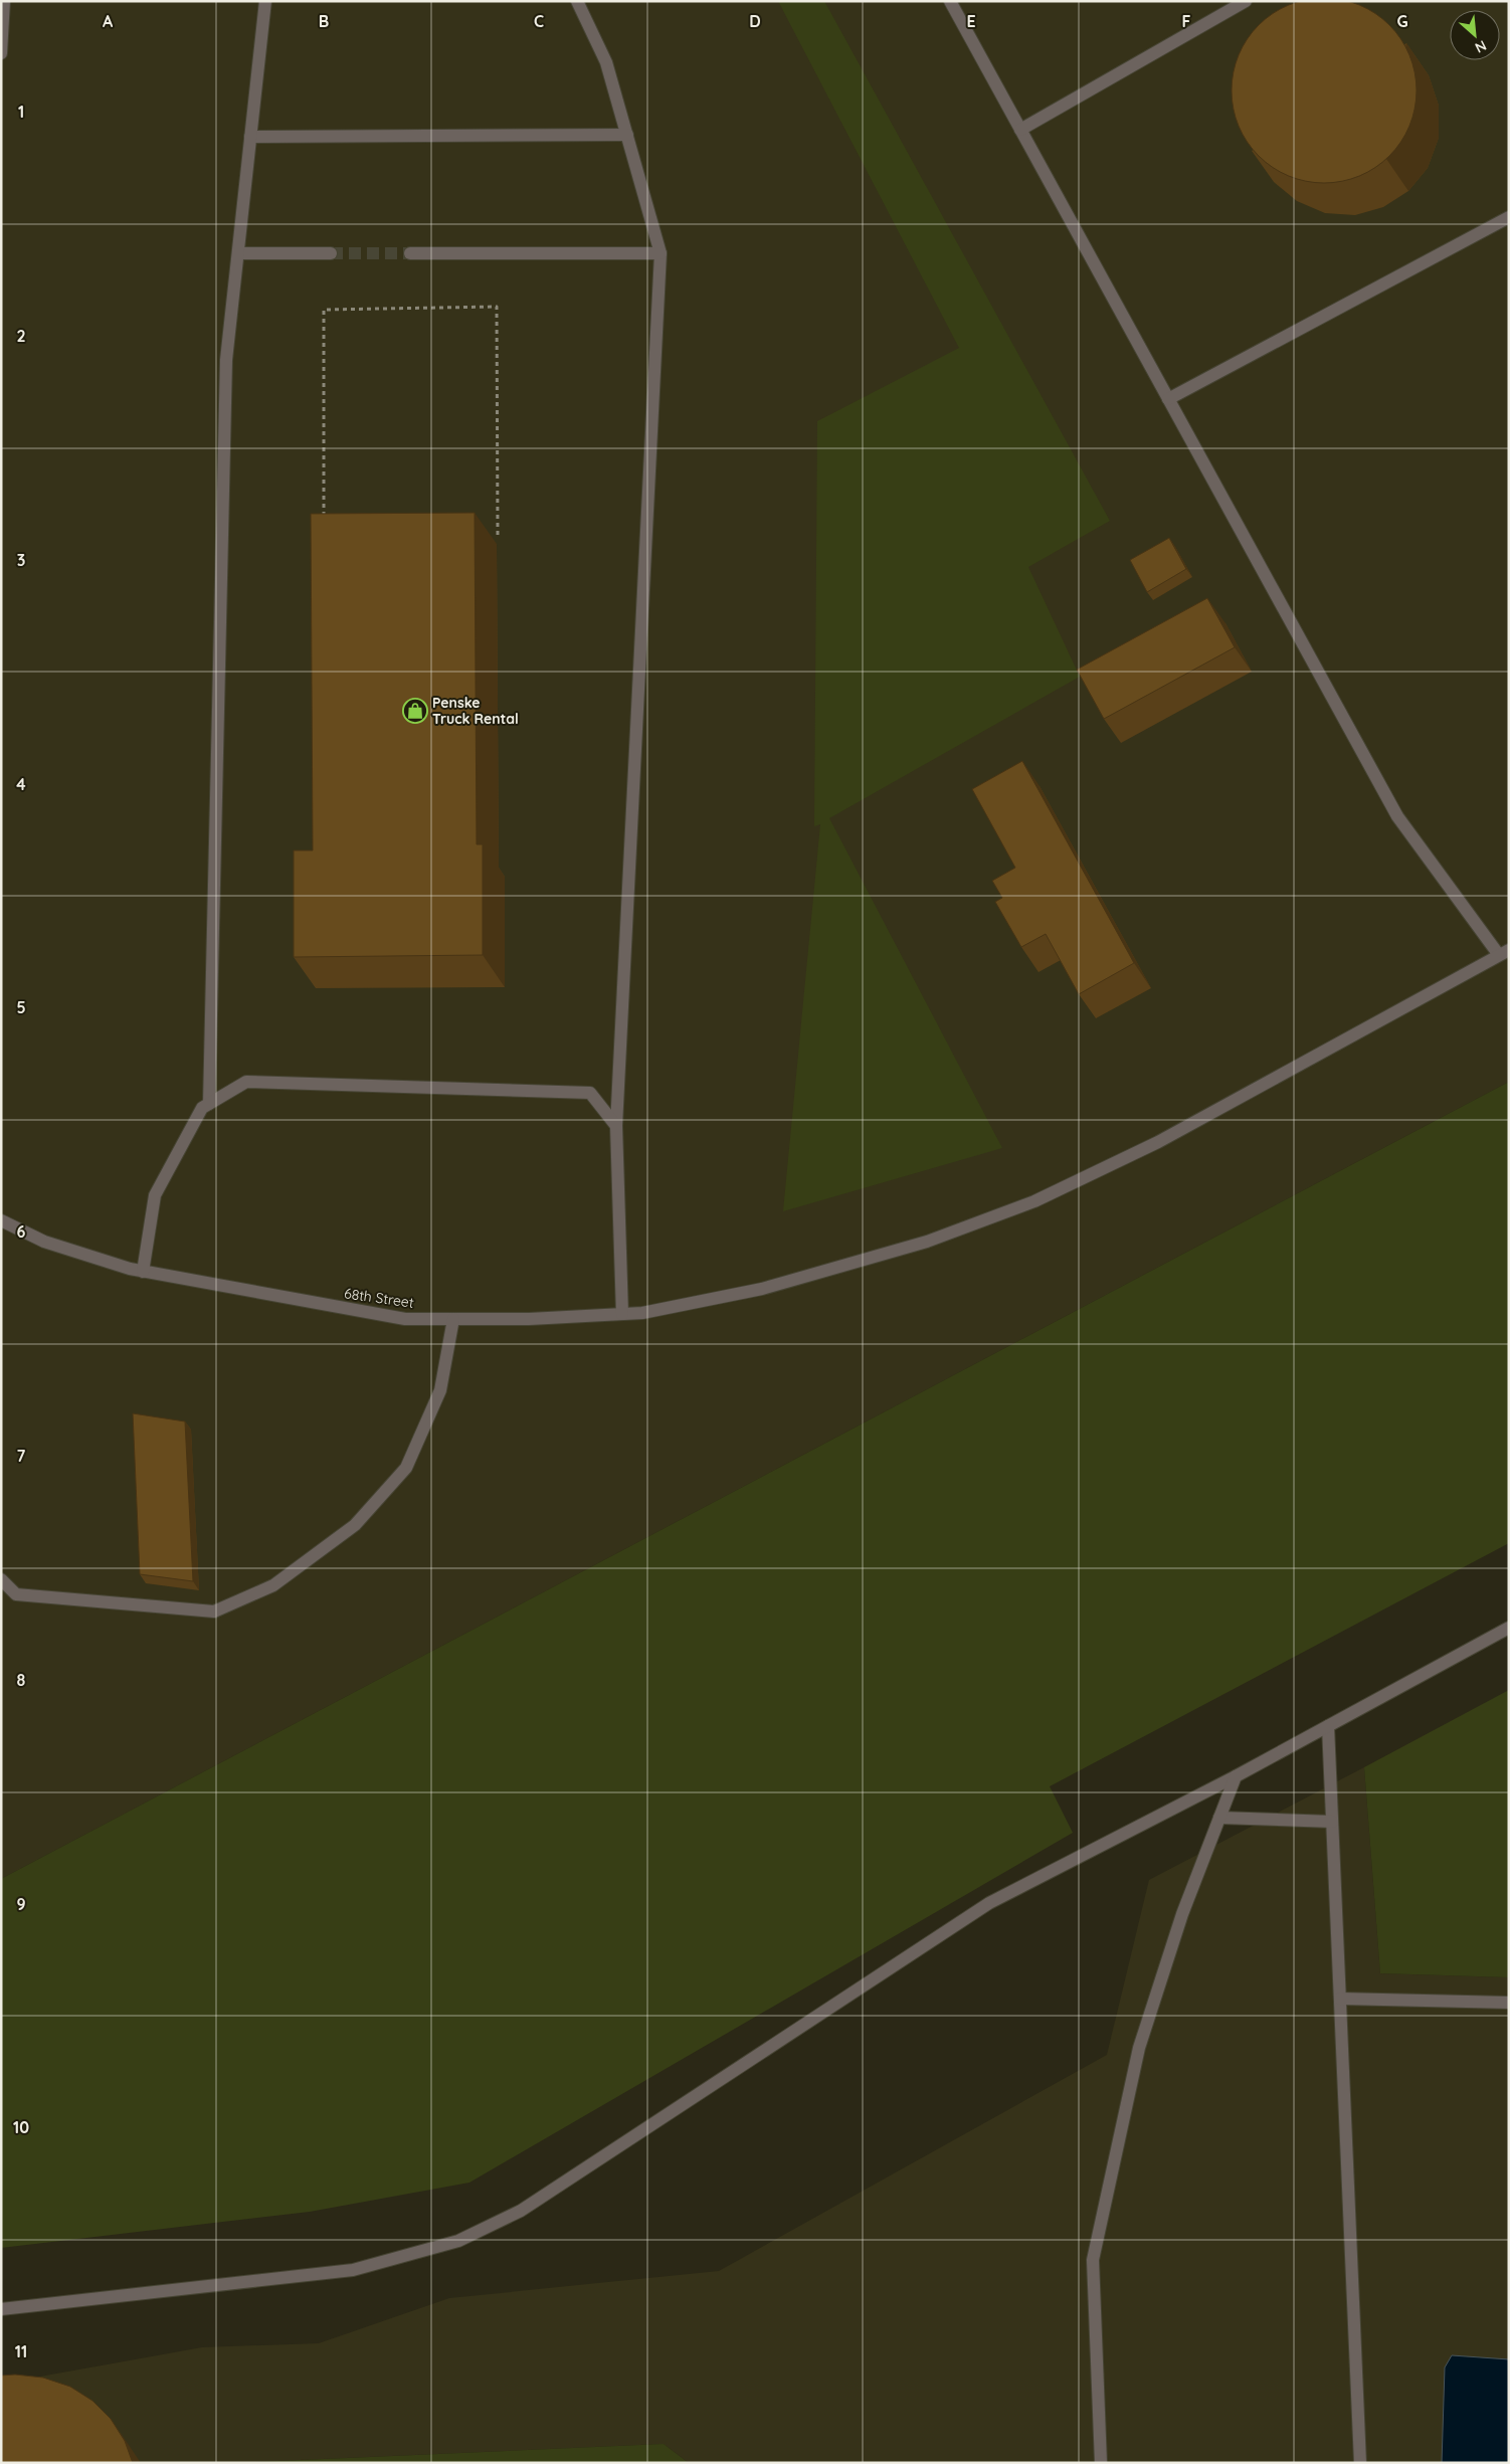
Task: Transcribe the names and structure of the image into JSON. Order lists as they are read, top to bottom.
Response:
{
  "streets": {
    "street": ["68th Street"]
  },
  "places": {
    "shop": ["Penske Truck Rental"]
  },
  "north": "bottom right",
  "grid": {
    "columns": [
      "A",
      "B",
      "C",
      "D",
      "E",
      "F",
      "G"
    ],
    "rows": [
      "1",
      "2",
      "3",
      "4",
      "5",
      "6",
      "7",
      "8",
      "9",
      "10",
      "11"
    ]
  }
}
